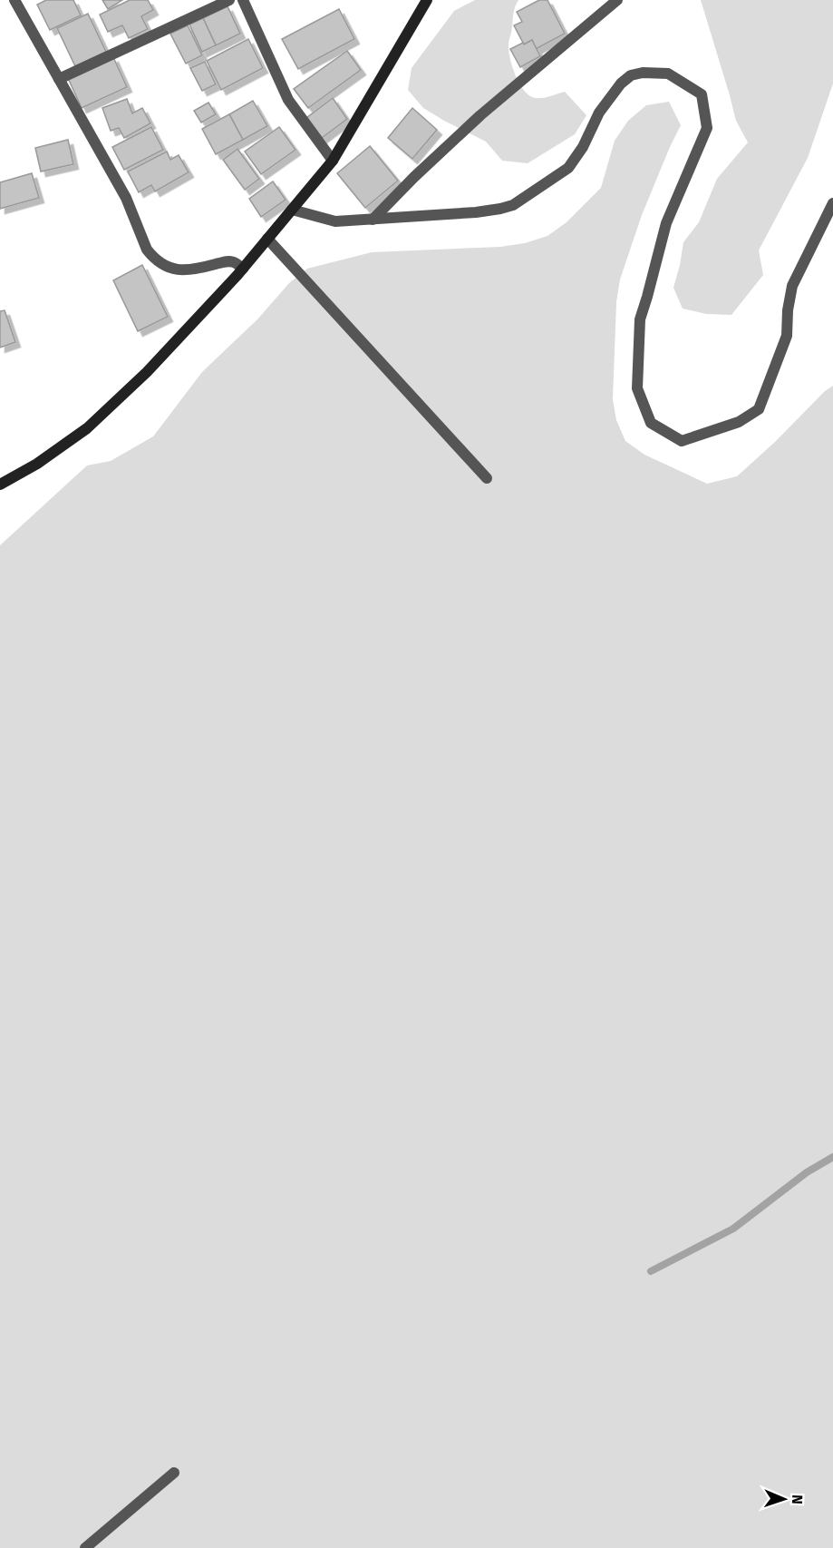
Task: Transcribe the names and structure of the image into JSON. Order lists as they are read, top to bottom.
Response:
{
  "north": "right"
}
